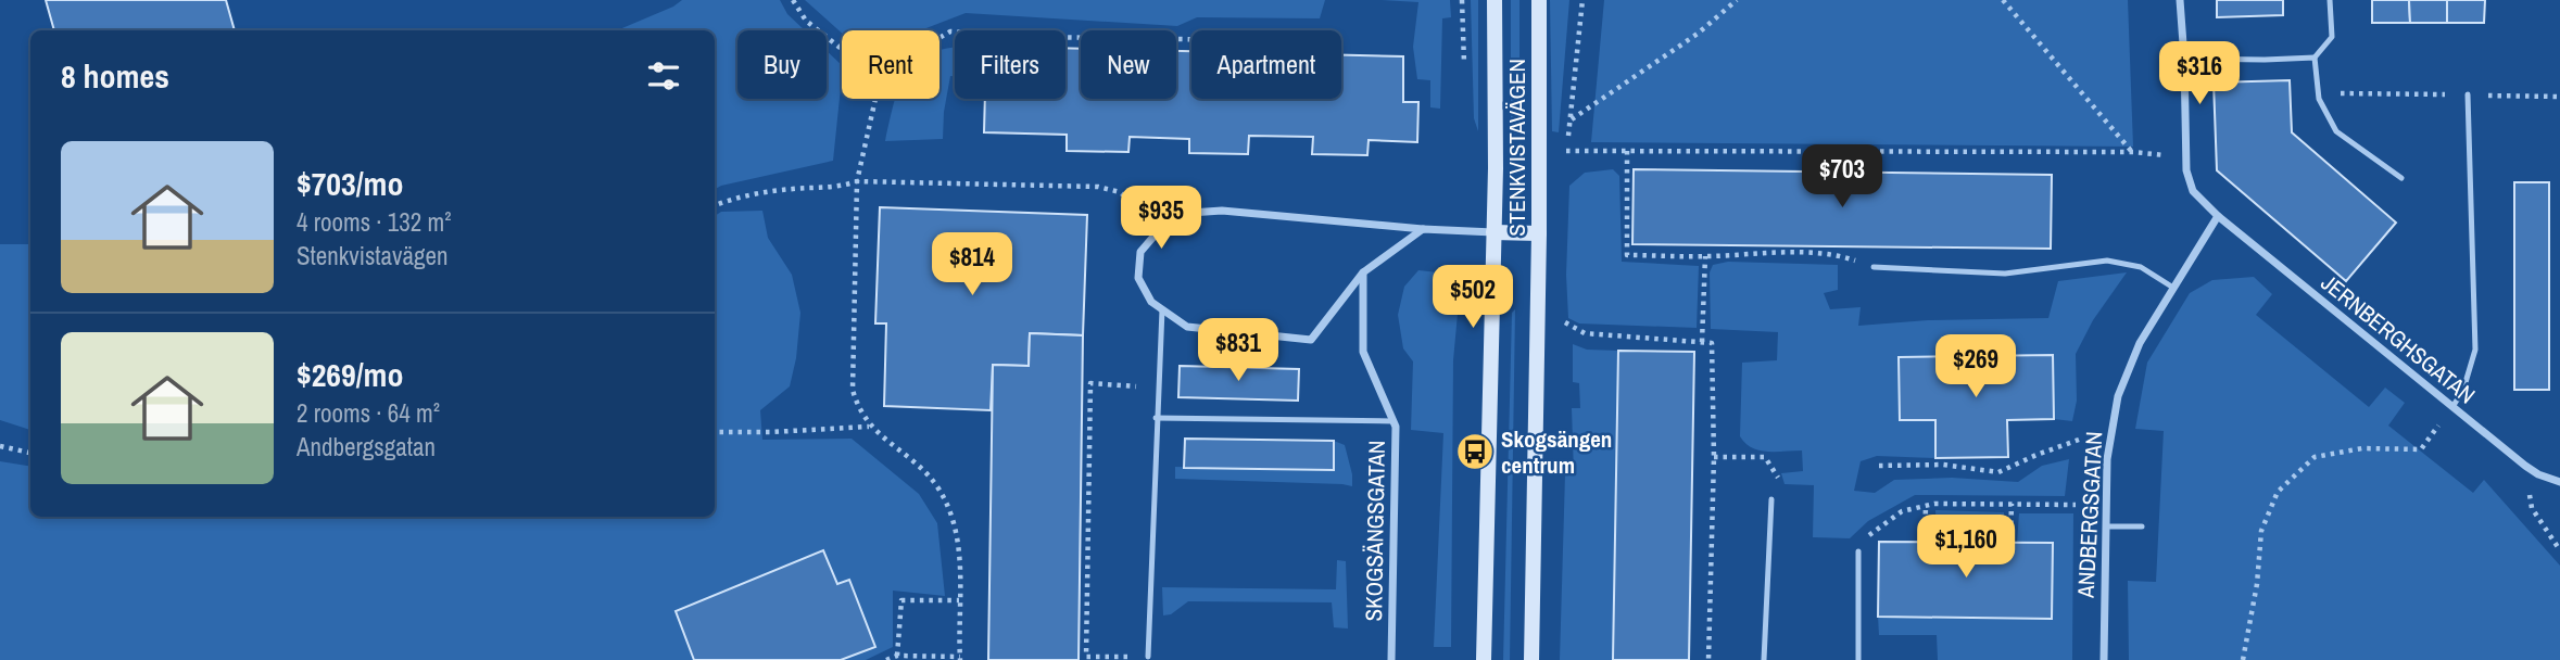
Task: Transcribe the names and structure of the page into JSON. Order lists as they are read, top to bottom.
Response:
{
  "streets": {
    "main road": ["STENKVISTAVÄGEN"],
    "street": ["JERNBERGHSGATAN", "ANDBERGSGATAN", "SKOGSÄNGSGATAN"]
  },
  "crossings": [
    ["JERNBERGHSGATAN", "ANDBERGSGATAN"]
  ],
  "places": {
    "bus stop": ["Skogsängen centrum"]
  },
  "page": {
    "chip": [
      "Buy",
      "Rent",
      "Filters",
      "New",
      "Apartment"
    ],
    "heading": "8 homes",
    "price": [
      "$316",
      "$703",
      "$935",
      "$814",
      "$502",
      "$831",
      "$269",
      "$1,160"
    ],
    "list": [
      {
        "name": "$703/mo",
        "note": "4 rooms · 132 m² · Stenkvistavägen"
      },
      {
        "name": "$269/mo",
        "note": "2 rooms · 64 m² · Andbergsgatan"
      }
    ]
  }
}
